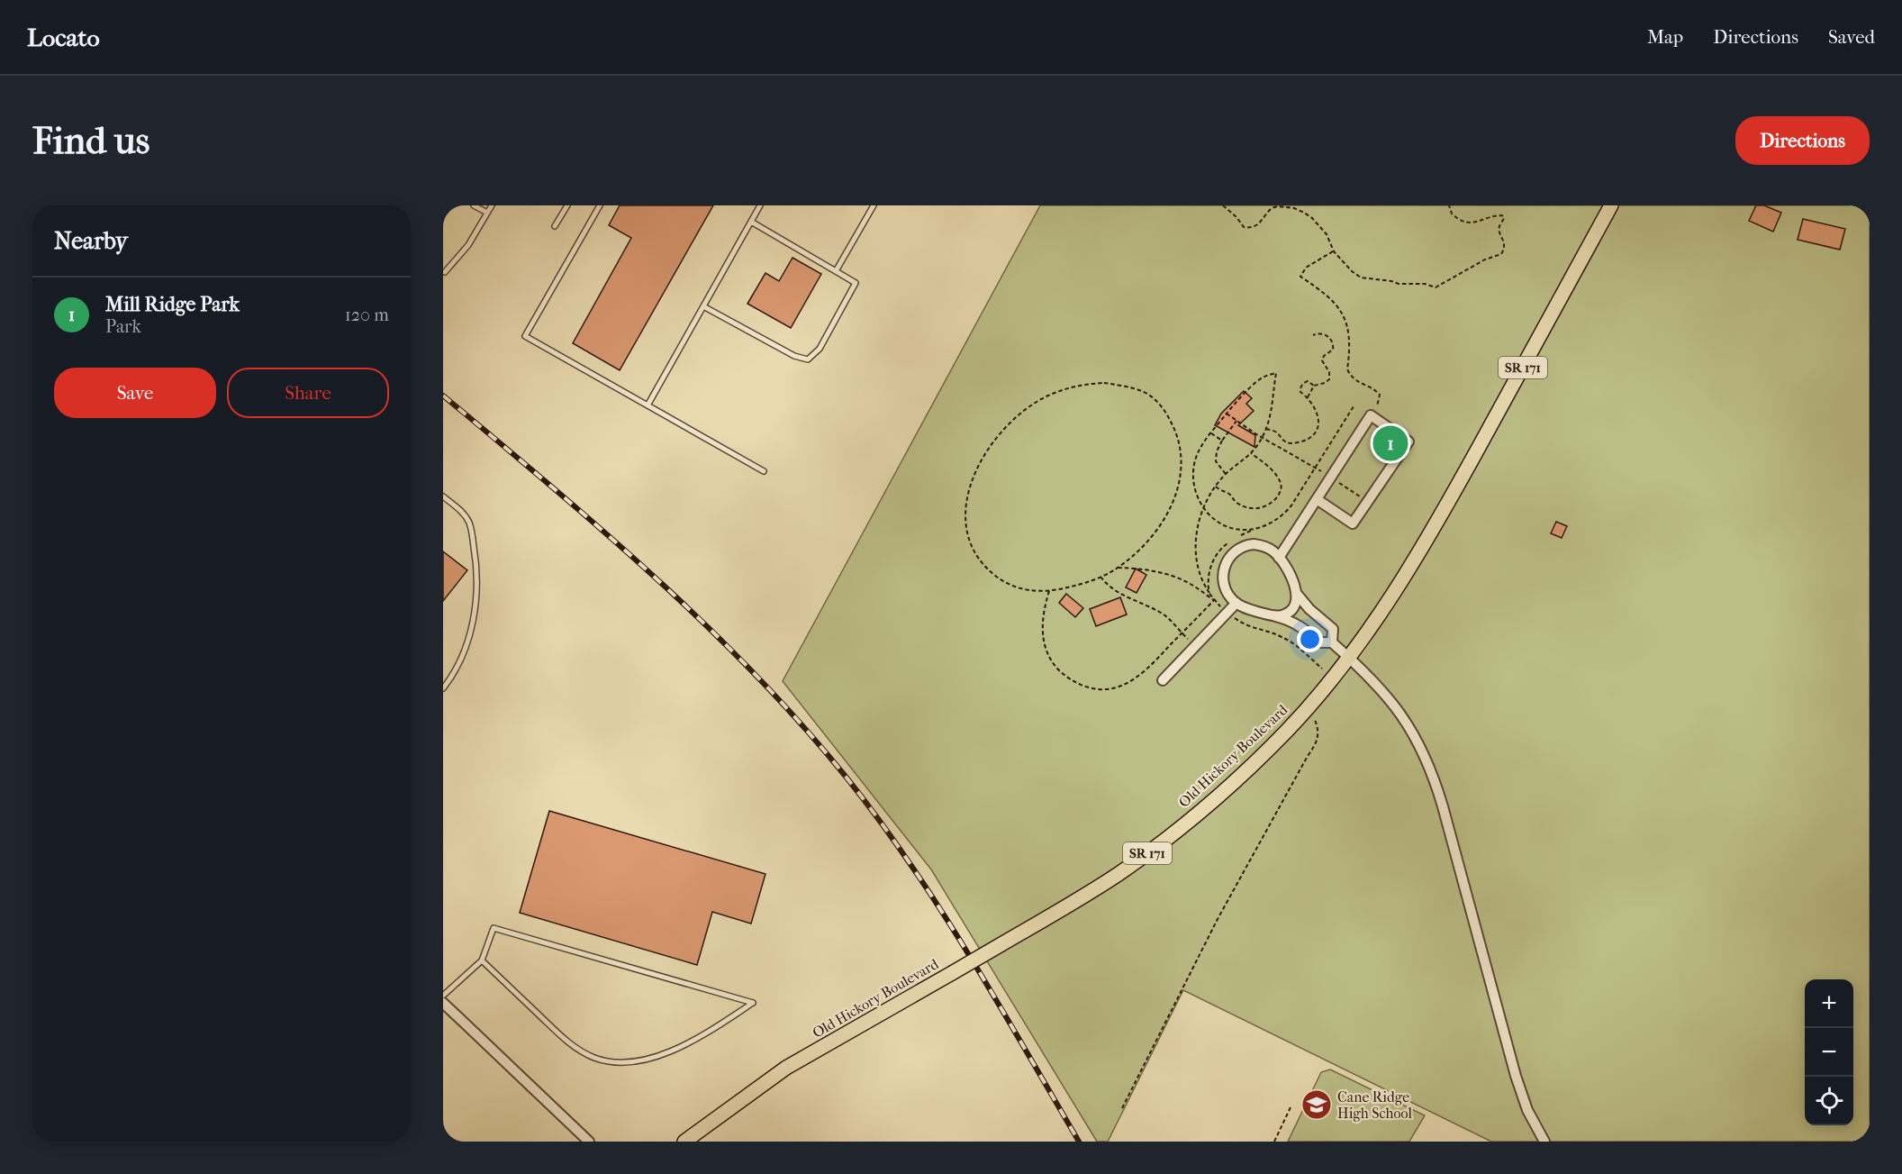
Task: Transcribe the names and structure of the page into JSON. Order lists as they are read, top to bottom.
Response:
{
  "streets": {
    "main road": ["SR 171", "Old Hickory Boulevard"]
  },
  "places": {
    "school or university": ["Cane Ridge High School"]
  },
  "page": {
    "header": "Locato",
    "nav": ["Map", "Directions", "Saved"],
    "buttons": [
      "Directions",
      ["Save", "Share"]
    ],
    "title": "Find us",
    "heading": "Nearby",
    "list": [
      {
        "mark": "1",
        "name": "Mill Ridge Park",
        "note": "Park",
        "value": "120 m"
      }
    ],
    "pins": "1",
    "map_buttons": ["+", "−"]
  }
}
